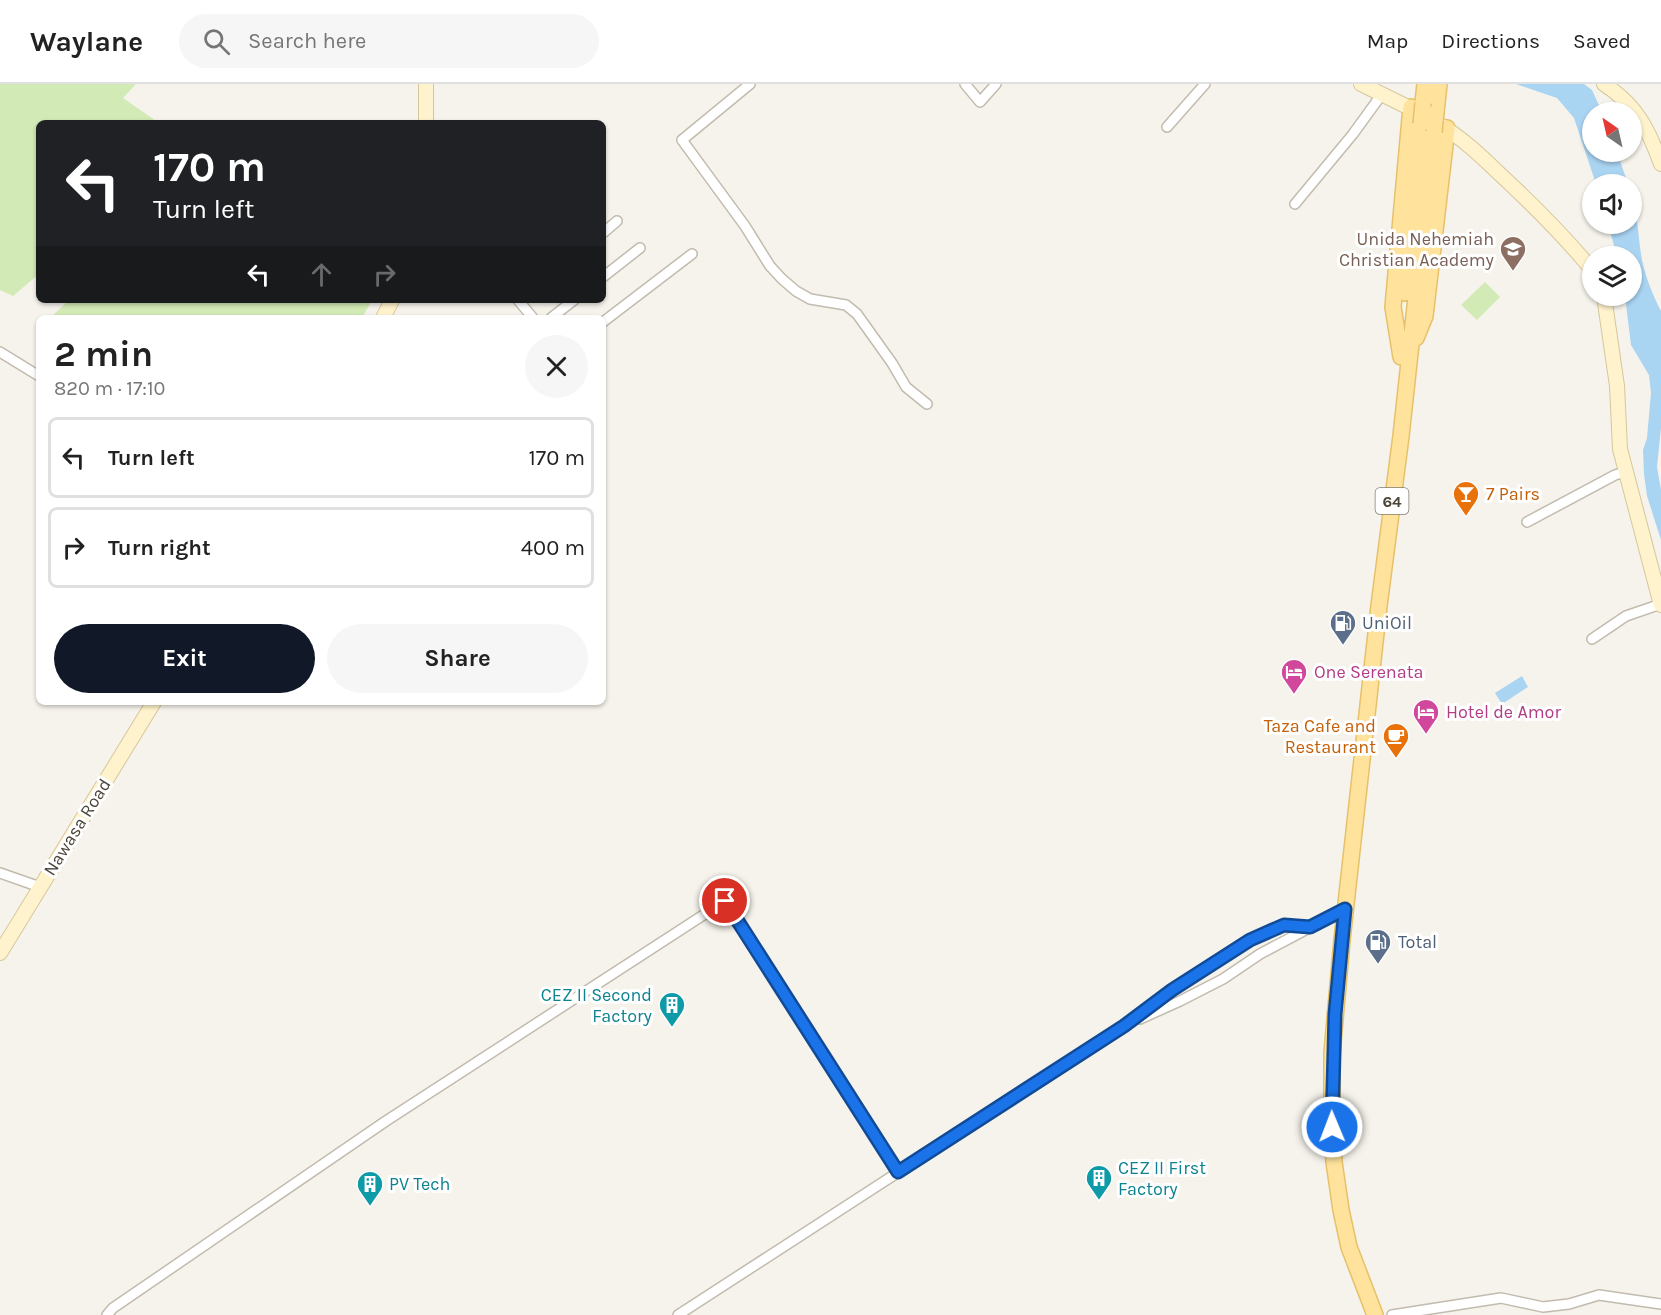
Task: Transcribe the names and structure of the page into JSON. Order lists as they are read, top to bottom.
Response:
{
  "streets": {
    "main road": ["64", "Nawasa Road"]
  },
  "places": {
    "school or university": ["Unida Nehemiah Christian Academy"],
    "bar": ["7 Pairs"],
    "fuel station": ["UniOil", "Total"],
    "hotel": ["One Serenata", "Hotel de Amor"],
    "cafe": ["Taza Cafe and Restaurant"],
    "building": ["CEZ II Second Factory", "CEZ II First Factory", "PV Tech"]
  },
  "north": "top left",
  "page": {
    "header": "Waylane",
    "search": "Search here",
    "nav": ["Map", "Directions", "Saved"],
    "turn": ["170 m", "Turn left"],
    "heading": ["2 min", "820 m · 17:10"],
    "list": [
      {
        "name": "Turn left",
        "value": "170 m"
      },
      {
        "name": "Turn right",
        "value": "400 m"
      }
    ],
    "buttons": ["Exit", "Share"]
  }
}
